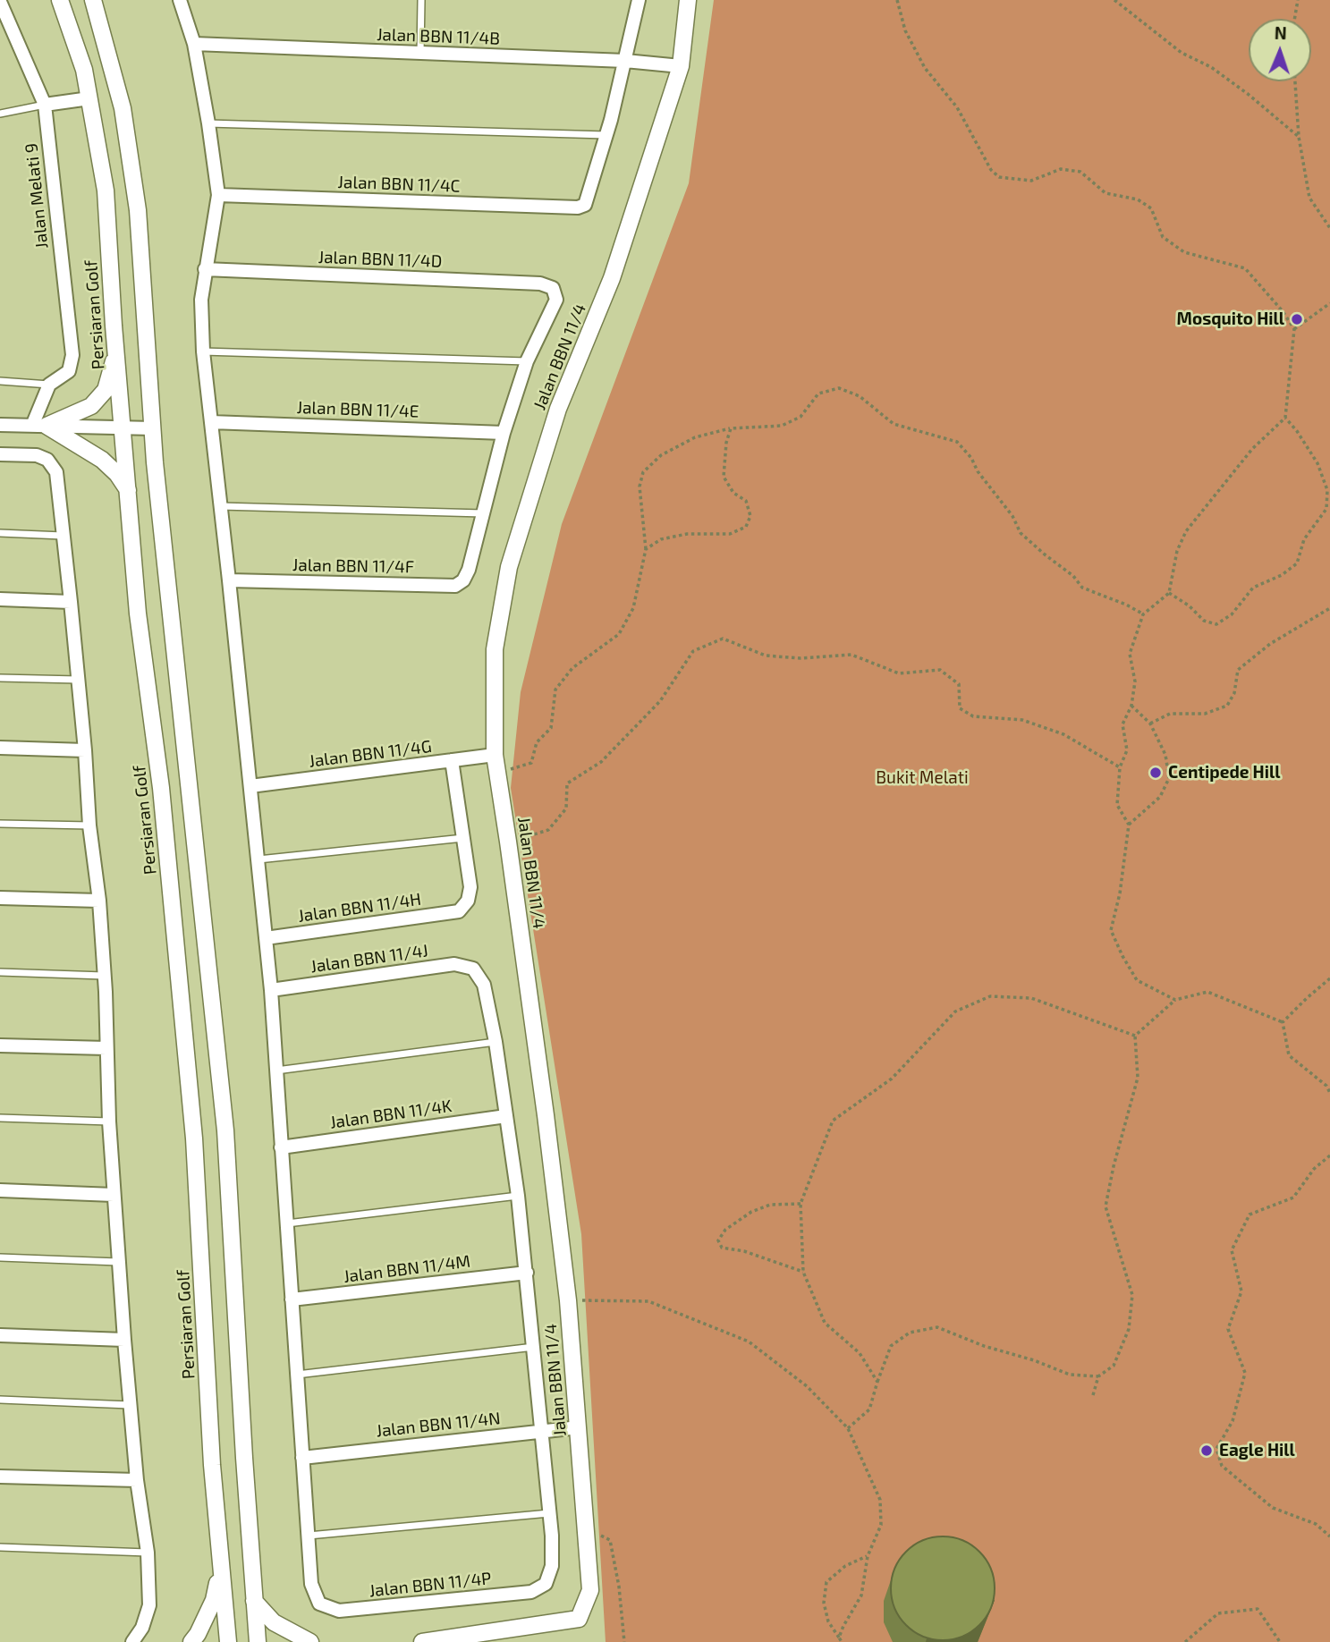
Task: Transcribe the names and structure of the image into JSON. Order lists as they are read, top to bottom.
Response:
{
  "streets": {
    "street": [
      "Jalan BBN 11/4B",
      "Jalan BBN 11/4C",
      "Jalan Melati 9",
      "Jalan BBN 11/4D",
      "Persiaran Golf",
      "Jalan BBN 11/4",
      "Jalan BBN 11/4E",
      "Jalan BBN 11/4F",
      "Jalan BBN 11/4G",
      "Jalan BBN 11/4H",
      "Jalan BBN 11/4J",
      "Jalan BBN 11/4K",
      "Jalan BBN 11/4M",
      "Jalan BBN 11/4N",
      "Jalan BBN 11/4P"
    ]
  },
  "crossings": [
    ["Jalan BBN 11/4B", "Jalan BBN 11/4"],
    ["Jalan BBN 11/4", "Jalan BBN 11/4G"],
    ["Jalan BBN 11/4", "Jalan BBN 11/4N"]
  ],
  "parks": ["Bukit Melati"],
  "places": ["Mosquito Hill", "Centipede Hill", "Eagle Hill"],
  "north": "top"
}
